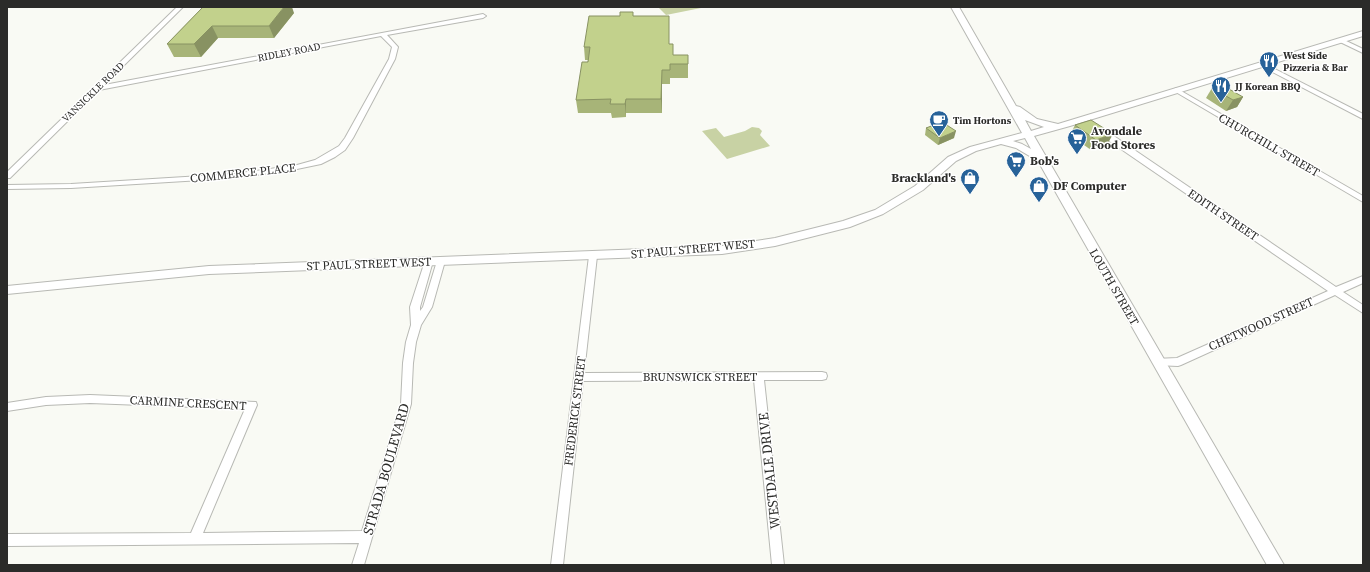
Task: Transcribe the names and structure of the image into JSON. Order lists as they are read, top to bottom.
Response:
{
  "streets": {
    "main road": ["ST PAUL STREET WEST", "LOUTH STREET"],
    "street": [
      "RIDLEY ROAD",
      "VANSICKLE ROAD",
      "CHURCHILL STREET",
      "COMMERCE PLACE",
      "EDITH STREET",
      "CHETWOOD STREET",
      "BRUNSWICK STREET",
      "CARMINE CRESCENT",
      "FREDERICK STREET",
      "STRADA BOULEVARD",
      "WESTDALE DRIVE"
    ]
  },
  "crossings": [
    ["RIDLEY ROAD", "VANSICKLE ROAD"],
    ["RIDLEY ROAD", "COMMERCE PLACE"],
    ["CHURCHILL STREET", "ST PAUL STREET WEST"],
    ["EDITH STREET", "ST PAUL STREET WEST"],
    ["EDITH STREET", "CHETWOOD STREET"],
    ["ST PAUL STREET WEST", "LOUTH STREET"],
    ["ST PAUL STREET WEST", "FREDERICK STREET"],
    ["ST PAUL STREET WEST", "STRADA BOULEVARD"],
    ["LOUTH STREET", "CHETWOOD STREET"],
    ["BRUNSWICK STREET", "FREDERICK STREET"],
    ["BRUNSWICK STREET", "WESTDALE DRIVE"]
  ],
  "places": {
    "restaurant": ["West Side Pizzeria & Bar", "JJ Korean BBQ"],
    "cafe": ["Tim Hortons"],
    "supermarket": ["Avondale Food Stores", "Bob's"],
    "shop": ["Brackland's", "DF Computer"]
  }
}
